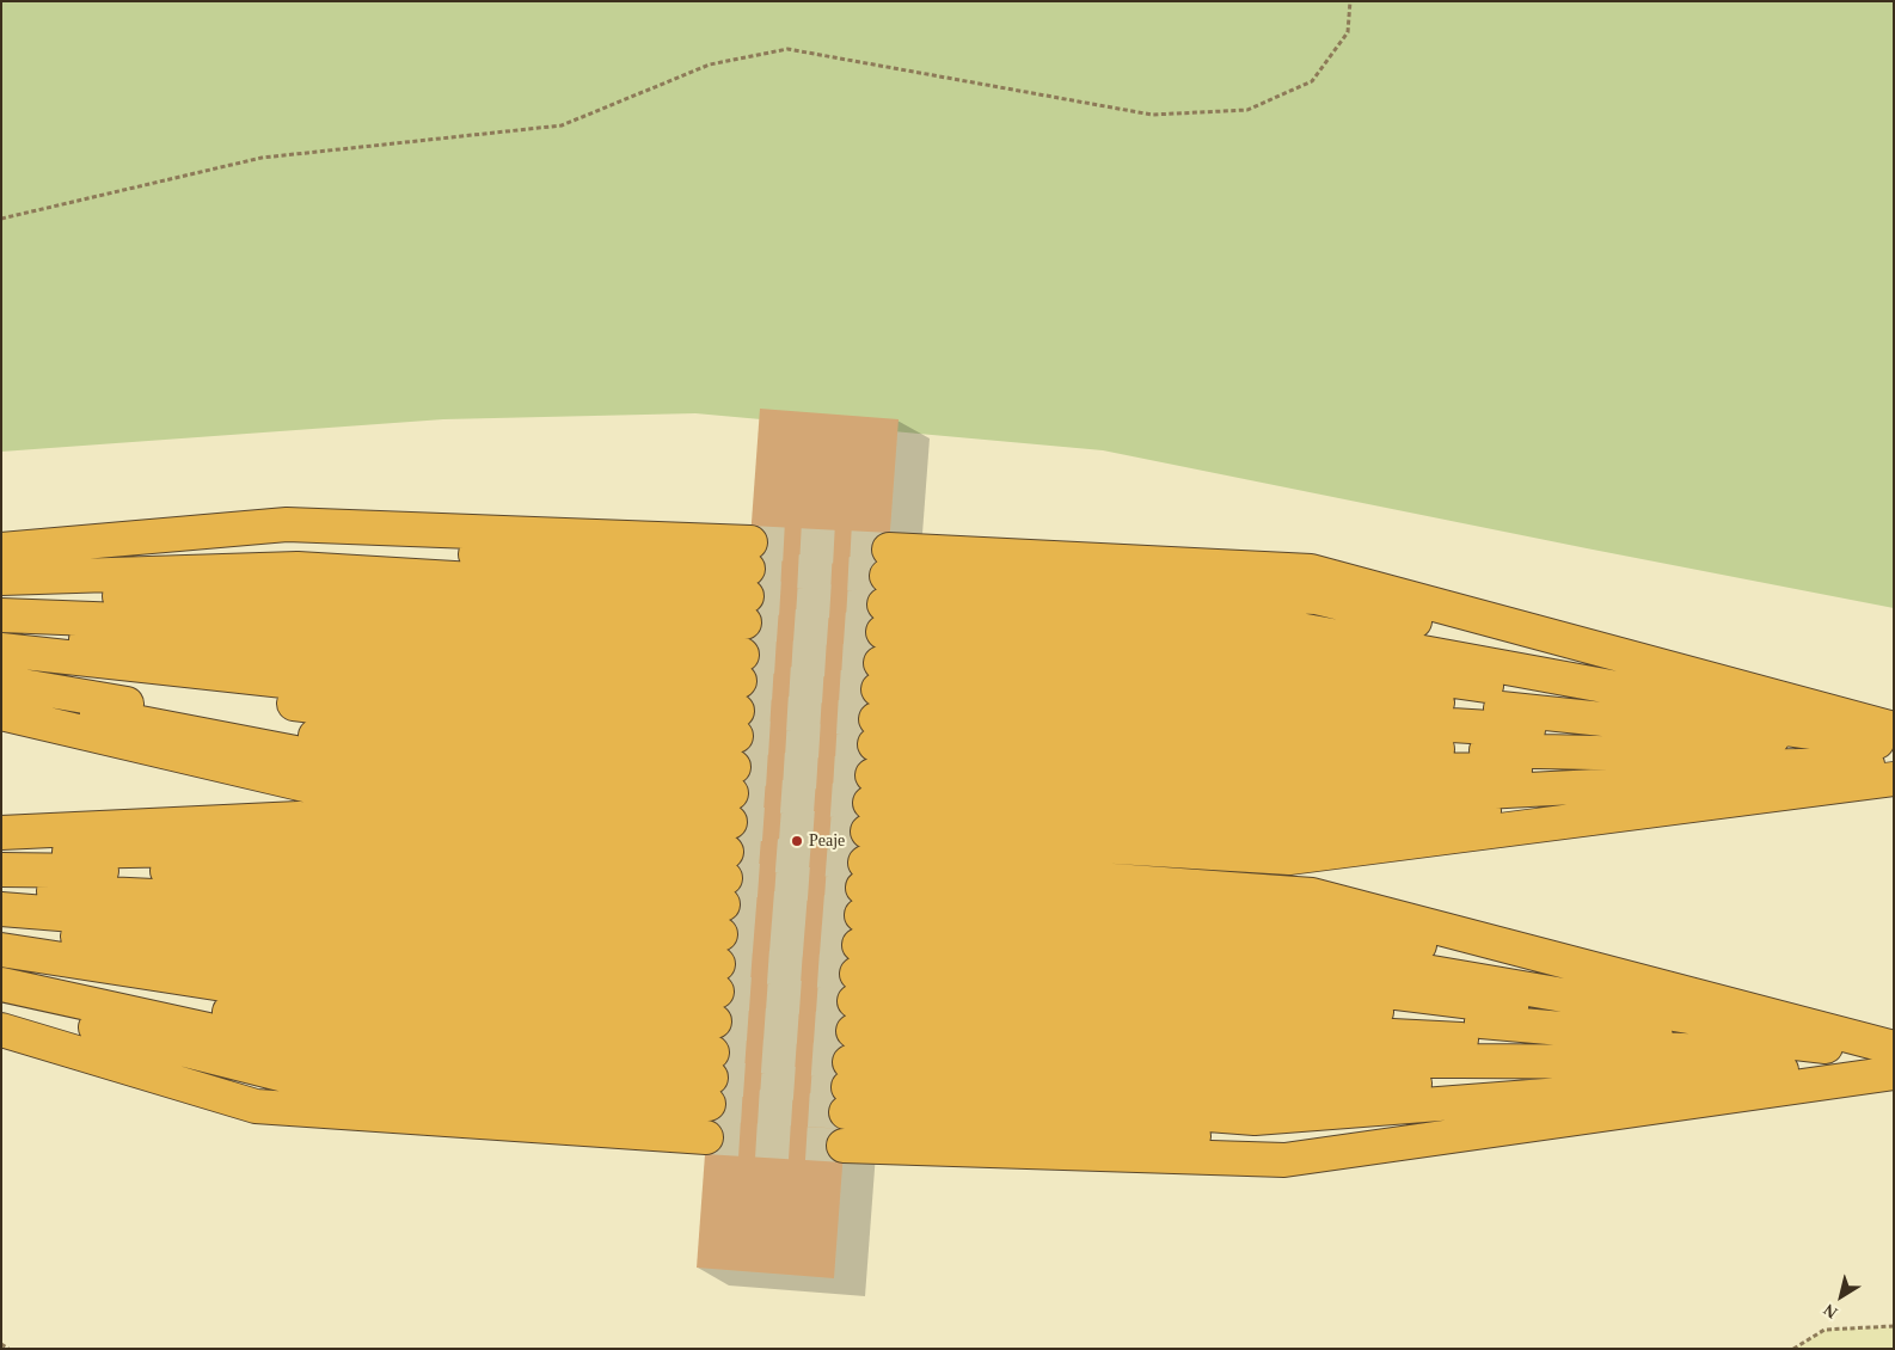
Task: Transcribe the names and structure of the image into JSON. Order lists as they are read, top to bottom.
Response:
{
  "places": ["Peaje"],
  "north": "bottom left"
}
